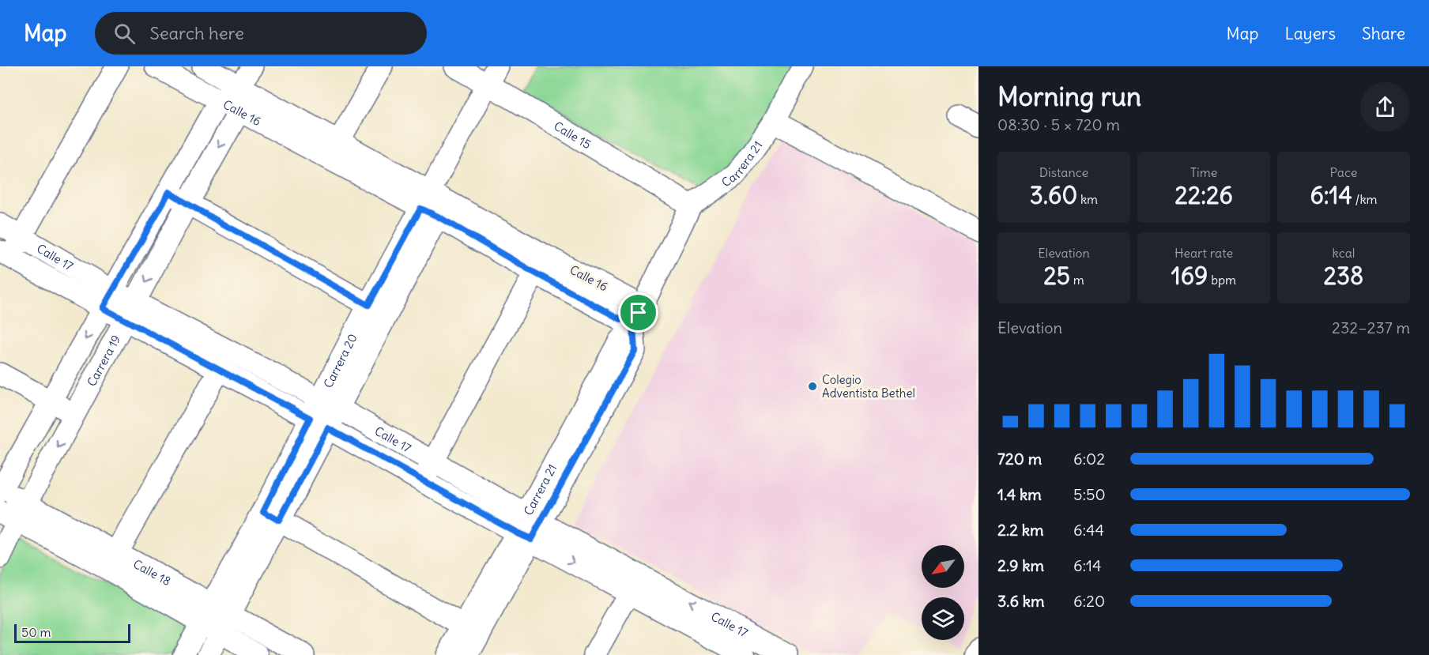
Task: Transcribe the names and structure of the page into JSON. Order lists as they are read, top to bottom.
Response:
{
  "streets": {
    "street": [
      "Calle 16",
      "Calle 15",
      "Carrera 21",
      "Calle 17",
      "Carrera 19",
      "Carrera 20",
      "Calle 18"
    ]
  },
  "crossings": [
    ["Calle 16", "Carrera 21"],
    ["Calle 16", "Carrera 19"],
    ["Calle 16", "Carrera 20"],
    ["Calle 15", "Carrera 21"],
    ["Calle 15", "Carrera 20"],
    ["Carrera 21", "Calle 17"],
    ["Calle 17", "Carrera 19"],
    ["Calle 17", "Carrera 20"],
    ["Carrera 19", "Calle 18"],
    ["Carrera 20", "Calle 18"]
  ],
  "places": ["Colegio Adventista Bethel"],
  "scale_bar": "50 m",
  "north": "bottom left",
  "page": {
    "header": "Map",
    "search": "Search here",
    "nav": ["Map", "Layers", "Share"],
    "heading": ["Morning run", "08:30 · 5 × 720 m"],
    "stats": [
      ["Distance", "3.60 km"],
      ["Time", "22:26"],
      ["Pace", "6:14 /km"],
      ["Elevation", "25 m"],
      ["Heart rate", "169 bpm"],
      ["kcal", "238"]
    ],
    "chart": ["Elevation", "232–237 m"],
    "list": [
      {
        "name": "720 m",
        "note": "6:02"
      },
      {
        "name": "1.4 km",
        "note": "5:50"
      },
      {
        "name": "2.2 km",
        "note": "6:44"
      },
      {
        "name": "2.9 km",
        "note": "6:14"
      },
      {
        "name": "3.6 km",
        "note": "6:20"
      }
    ],
    "scale": "50 m"
  }
}
